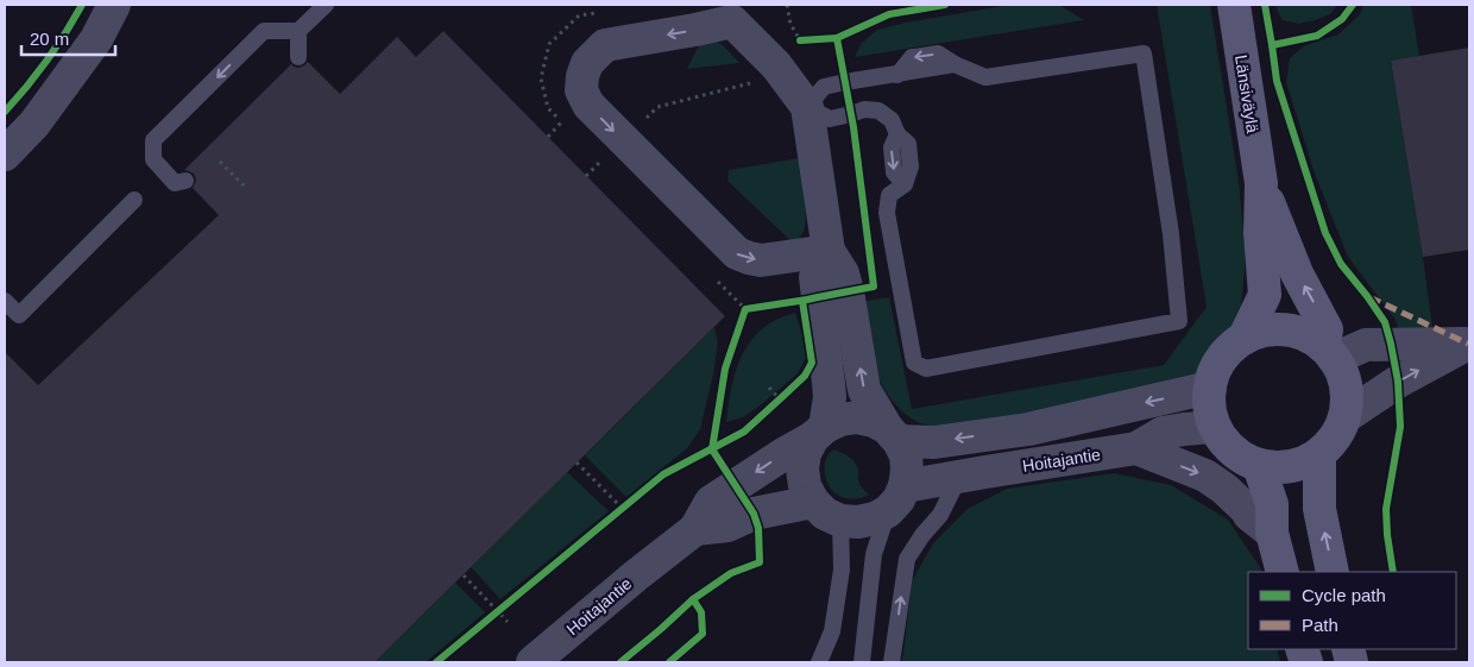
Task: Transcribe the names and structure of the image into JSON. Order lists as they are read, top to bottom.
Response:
{
  "streets": {
    "main road": ["Länsiväylä"],
    "street": ["Hoitajantie"]
  },
  "crossings": [
    ["Länsiväylä", "Hoitajantie"]
  ],
  "legend": ["Cycle path", "Path"],
  "scale_bar": "20 m"
}
